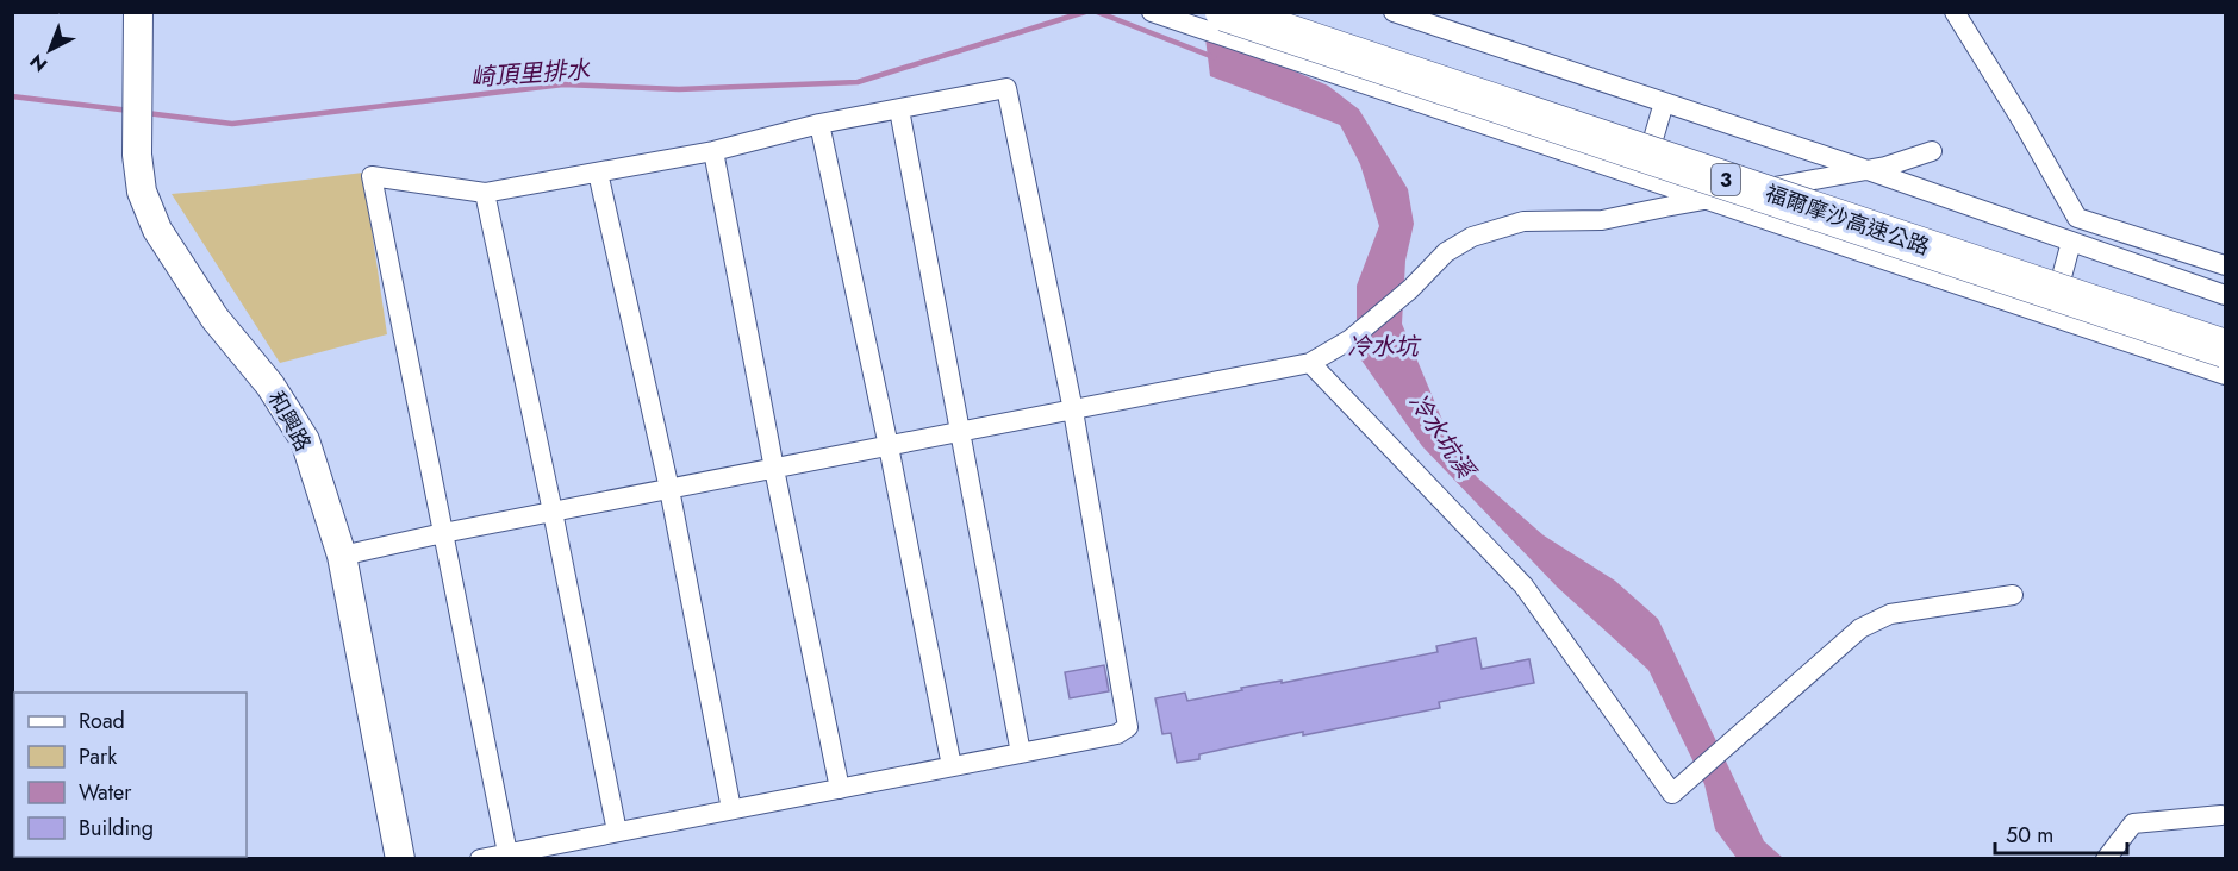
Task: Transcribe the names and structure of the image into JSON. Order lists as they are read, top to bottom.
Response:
{
  "streets": {
    "highway": ["3", "福爾摩沙高速公路"],
    "street": ["和興路"]
  },
  "water": ["崎頂里排水", "冷水坑", "冷水坑溪"],
  "legend": [
    "Road",
    "Park",
    "Water",
    "Building"
  ],
  "scale_bar": "50 m",
  "north": "bottom left"
}
